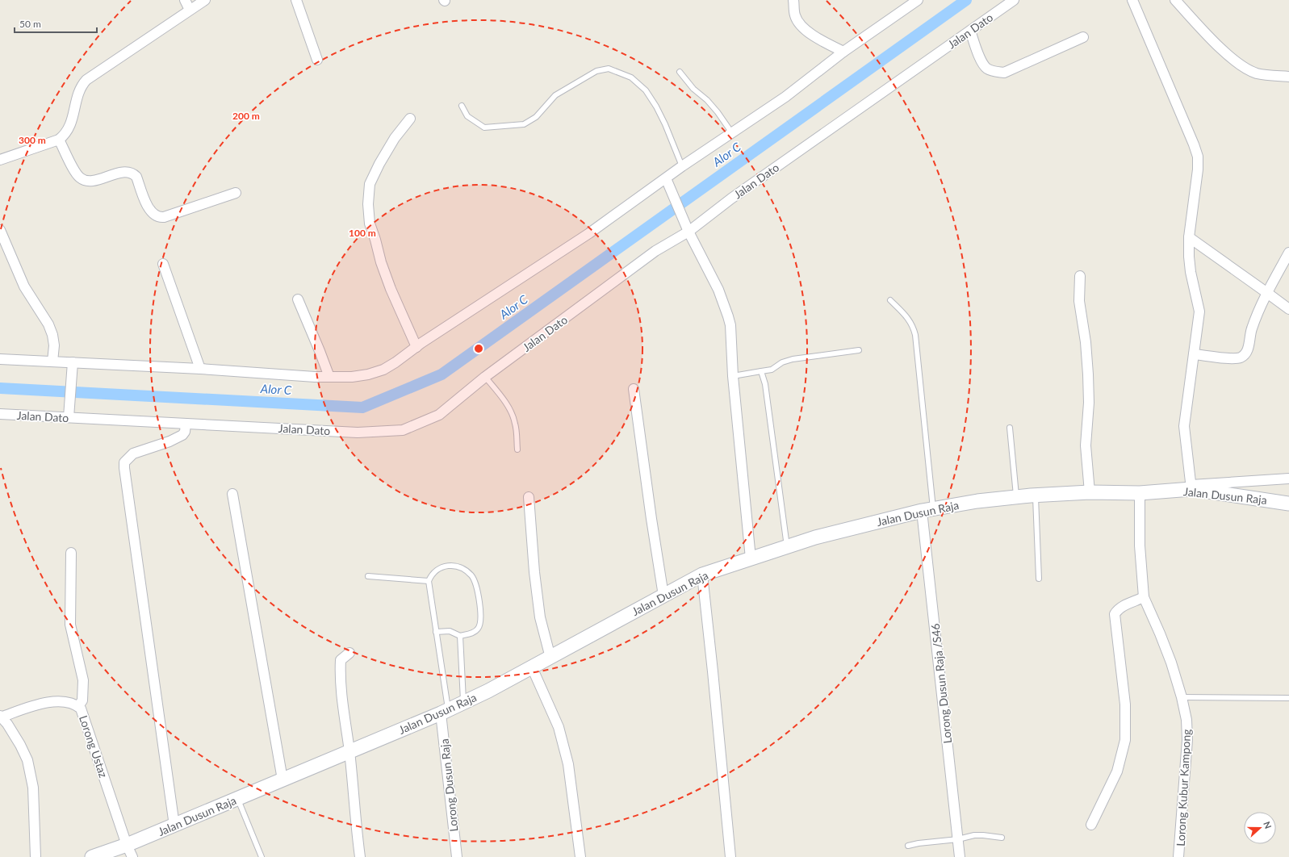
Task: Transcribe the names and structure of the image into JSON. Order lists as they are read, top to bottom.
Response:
{
  "streets": {
    "main road": ["Jalan Dusun Raja"],
    "street": [
      "Jalan Dato",
      "Lorong Dusun Raja /S46",
      "Lorong Ustaz",
      "Lorong Dusun Raja",
      "Lorong Kubur Kampong"
    ]
  },
  "crossings": [
    ["Jalan Dusun Raja", "Lorong Dusun Raja /S46"],
    ["Jalan Dusun Raja", "Lorong Ustaz"],
    ["Jalan Dusun Raja", "Lorong Dusun Raja"],
    ["Jalan Dusun Raja", "Lorong Kubur Kampong"]
  ],
  "water": ["Alor C"],
  "scale_bar": "50 m",
  "north": "right",
  "rings": ["200 m", "300 m", "100 m"]
}
